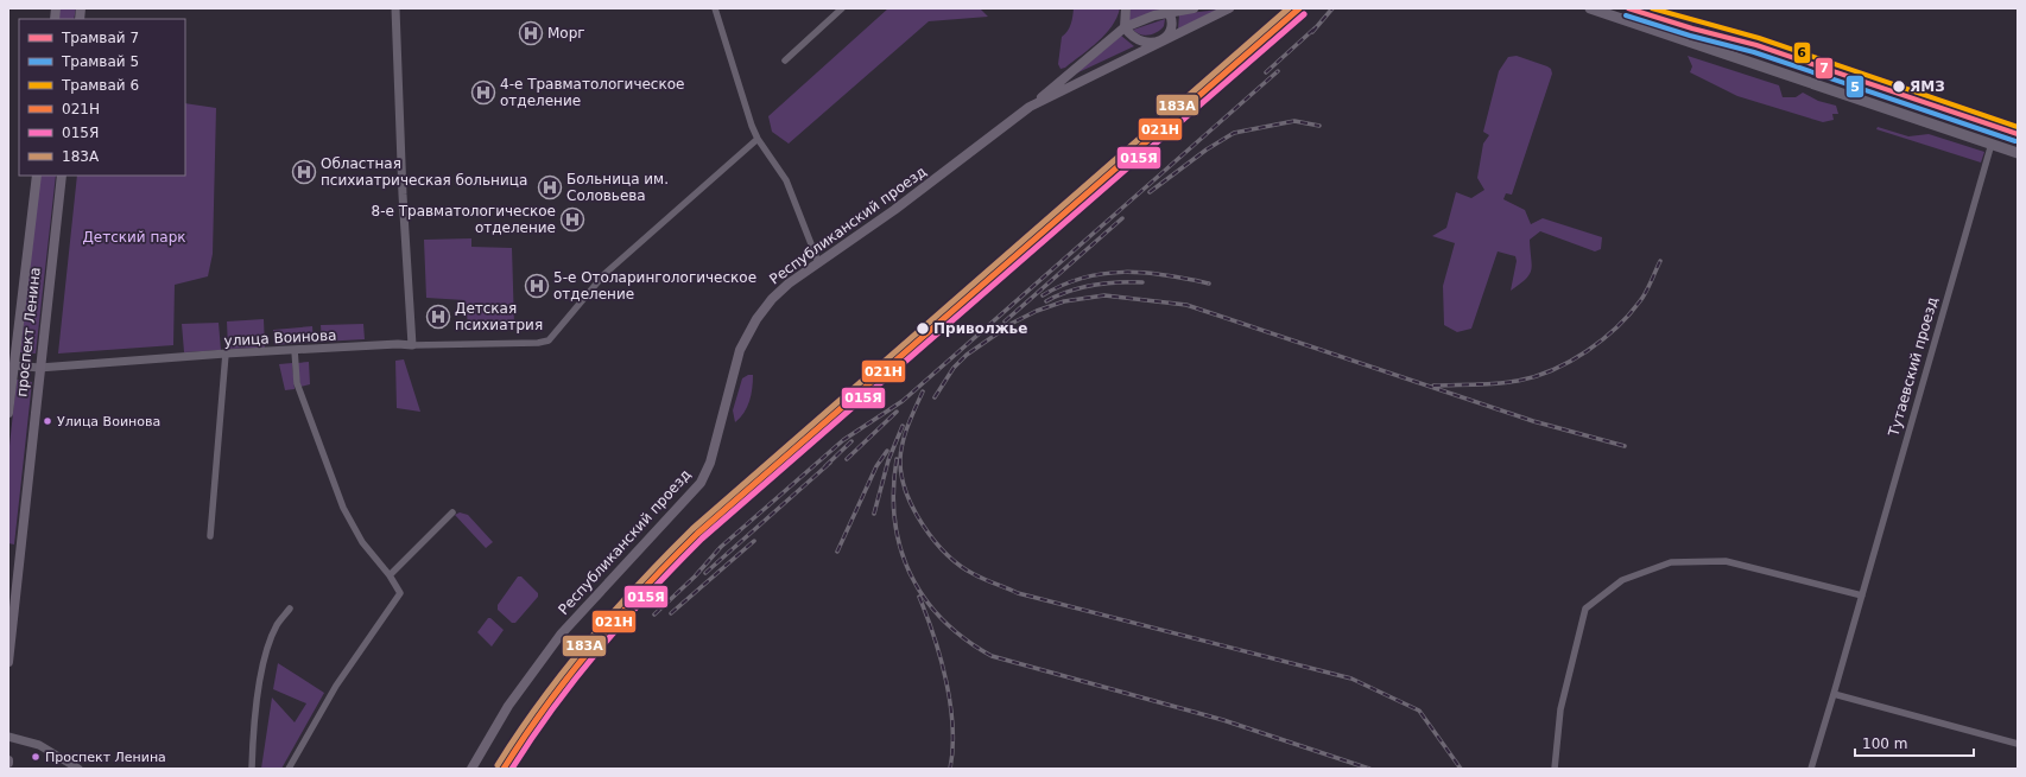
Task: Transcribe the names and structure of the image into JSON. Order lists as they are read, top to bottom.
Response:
{
  "streets": {
    "main road": ["Республиканский проезд", "проспект Ленина"],
    "street": ["улица Воинова", "Тутаевский проезд"]
  },
  "crossings": [
    ["проспект Ленина", "улица Воинова"]
  ],
  "parks": ["Детский парк"],
  "places": {
    "hospital": [
      "Морг",
      "4-е Травматологическое отделение",
      "Областная психиатрическая больница",
      "Больница им. Соловьева",
      "8-е Травматологическое отделение",
      "5-е Отоларингологическое отделение",
      "Детская психиатрия"
    ],
    "other": [
      "ЯМЗ",
      "Приволжье",
      "Улица Воинова",
      "Проспект Ленина"
    ]
  },
  "lines": [
    "tram line 7",
    "tram line 6",
    "transit line 021Н",
    "transit line 183А",
    "transit line 015Я",
    "tram line 5"
  ],
  "legend": [
    "Трамвай 7",
    "Трамвай 5",
    "Трамвай 6",
    "021Н",
    "015Я",
    "183А"
  ],
  "scale_bar": "100 m"
}
